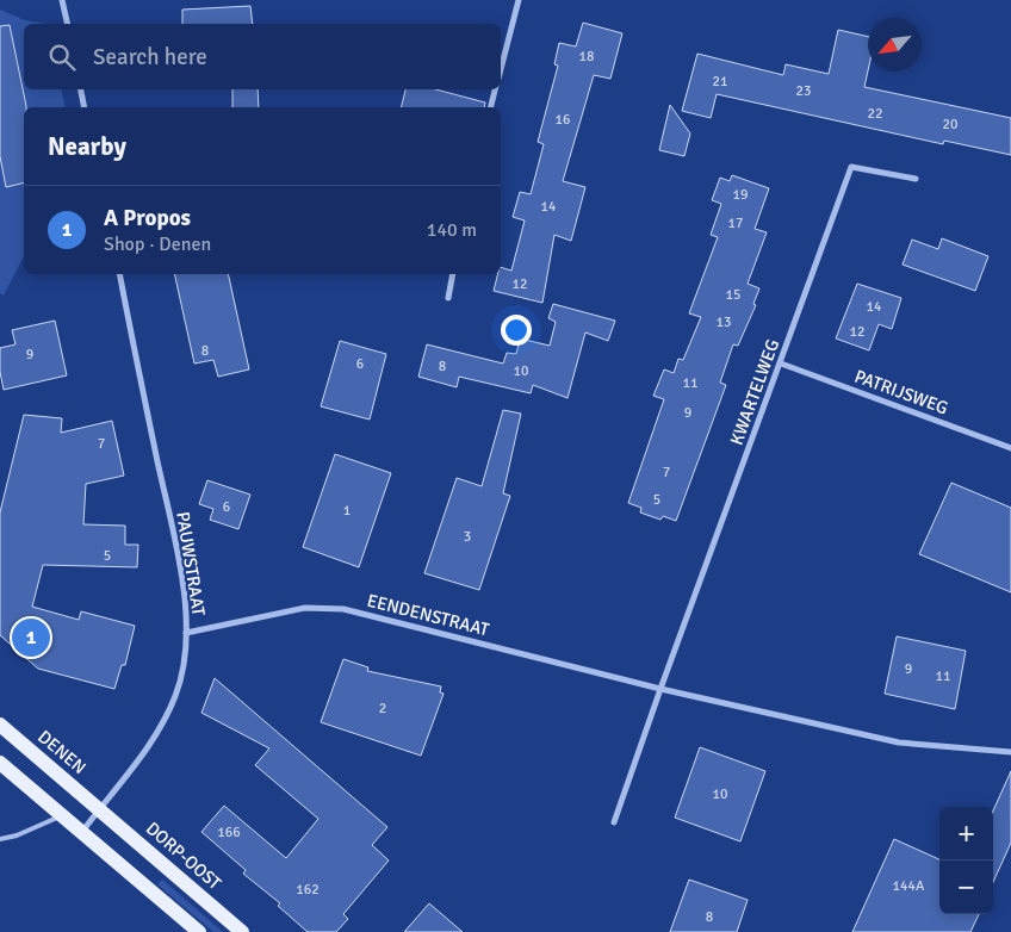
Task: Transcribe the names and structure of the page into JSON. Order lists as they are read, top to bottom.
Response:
{
  "streets": {
    "main road": ["DENEN", "DORP-OOST"],
    "street": [
      "KWARTELWEG",
      "PATRIJSWEG",
      "PAUWSTRAAT",
      "EENDENSTRAAT"
    ]
  },
  "crossings": [
    ["KWARTELWEG", "PATRIJSWEG"],
    ["KWARTELWEG", "EENDENSTRAAT"],
    ["PAUWSTRAAT", "EENDENSTRAAT"],
    ["PAUWSTRAAT", "DENEN"],
    ["PAUWSTRAAT", "DORP-OOST"],
    ["DENEN", "DORP-OOST"]
  ],
  "house_numbers": [
    "18",
    "21",
    "23",
    "22",
    "16",
    "20",
    "19",
    "14",
    "17",
    "12",
    "15",
    "14",
    "13",
    "12",
    "8",
    "9",
    "6",
    "8",
    "10",
    "11",
    "9",
    "7",
    "7",
    "5",
    "6",
    "1",
    "3",
    "5",
    "9",
    "11",
    "2",
    "10",
    "166",
    "144A",
    "162",
    "8"
  ],
  "north": "bottom left",
  "page": {
    "search": "Search here",
    "heading": "Nearby",
    "list": [
      {
        "mark": "1",
        "name": "A Propos",
        "note": "Shop · Denen",
        "value": "140 m"
      }
    ],
    "pins": "1",
    "map_buttons": ["+", "−"]
  }
}
